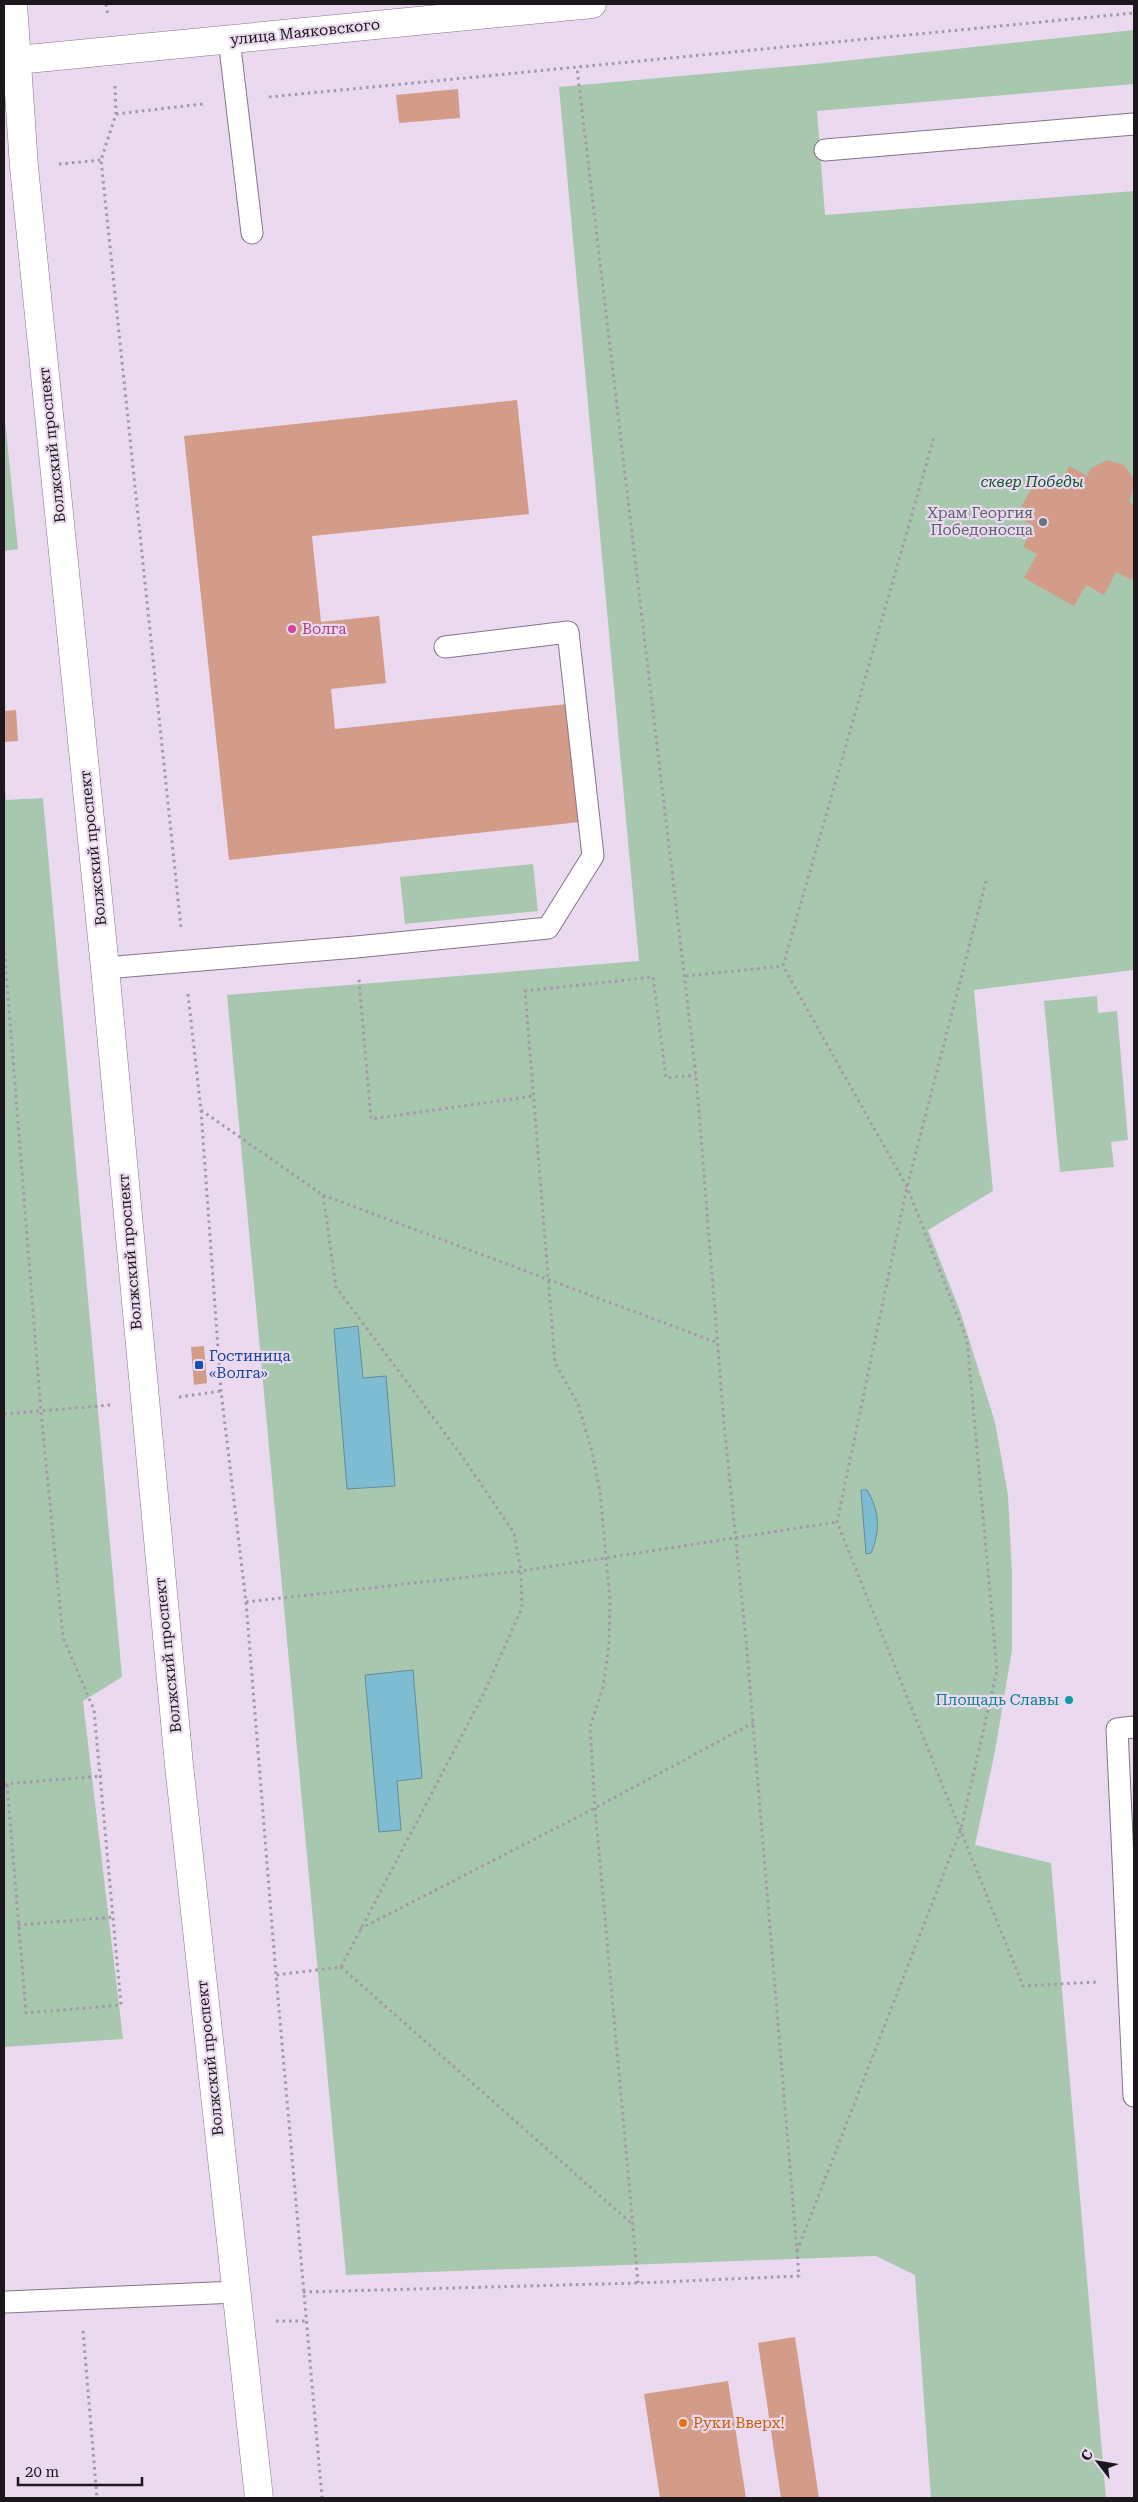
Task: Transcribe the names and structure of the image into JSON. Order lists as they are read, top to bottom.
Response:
{
  "streets": {
    "main road": ["улица Маяковского", "Волжский проспект"]
  },
  "crossings": [
    ["улица Маяковского", "Волжский проспект"]
  ],
  "parks": ["сквер Победы"],
  "places": {
    "other": [
      "Храм Георгия Победоносца",
      "Волга",
      "Площадь Славы",
      "Руки Вверх!"
    ],
    "transit": ["Гостиница «Волга»"]
  },
  "scale_bar": "20 m",
  "north": "top left"
}
